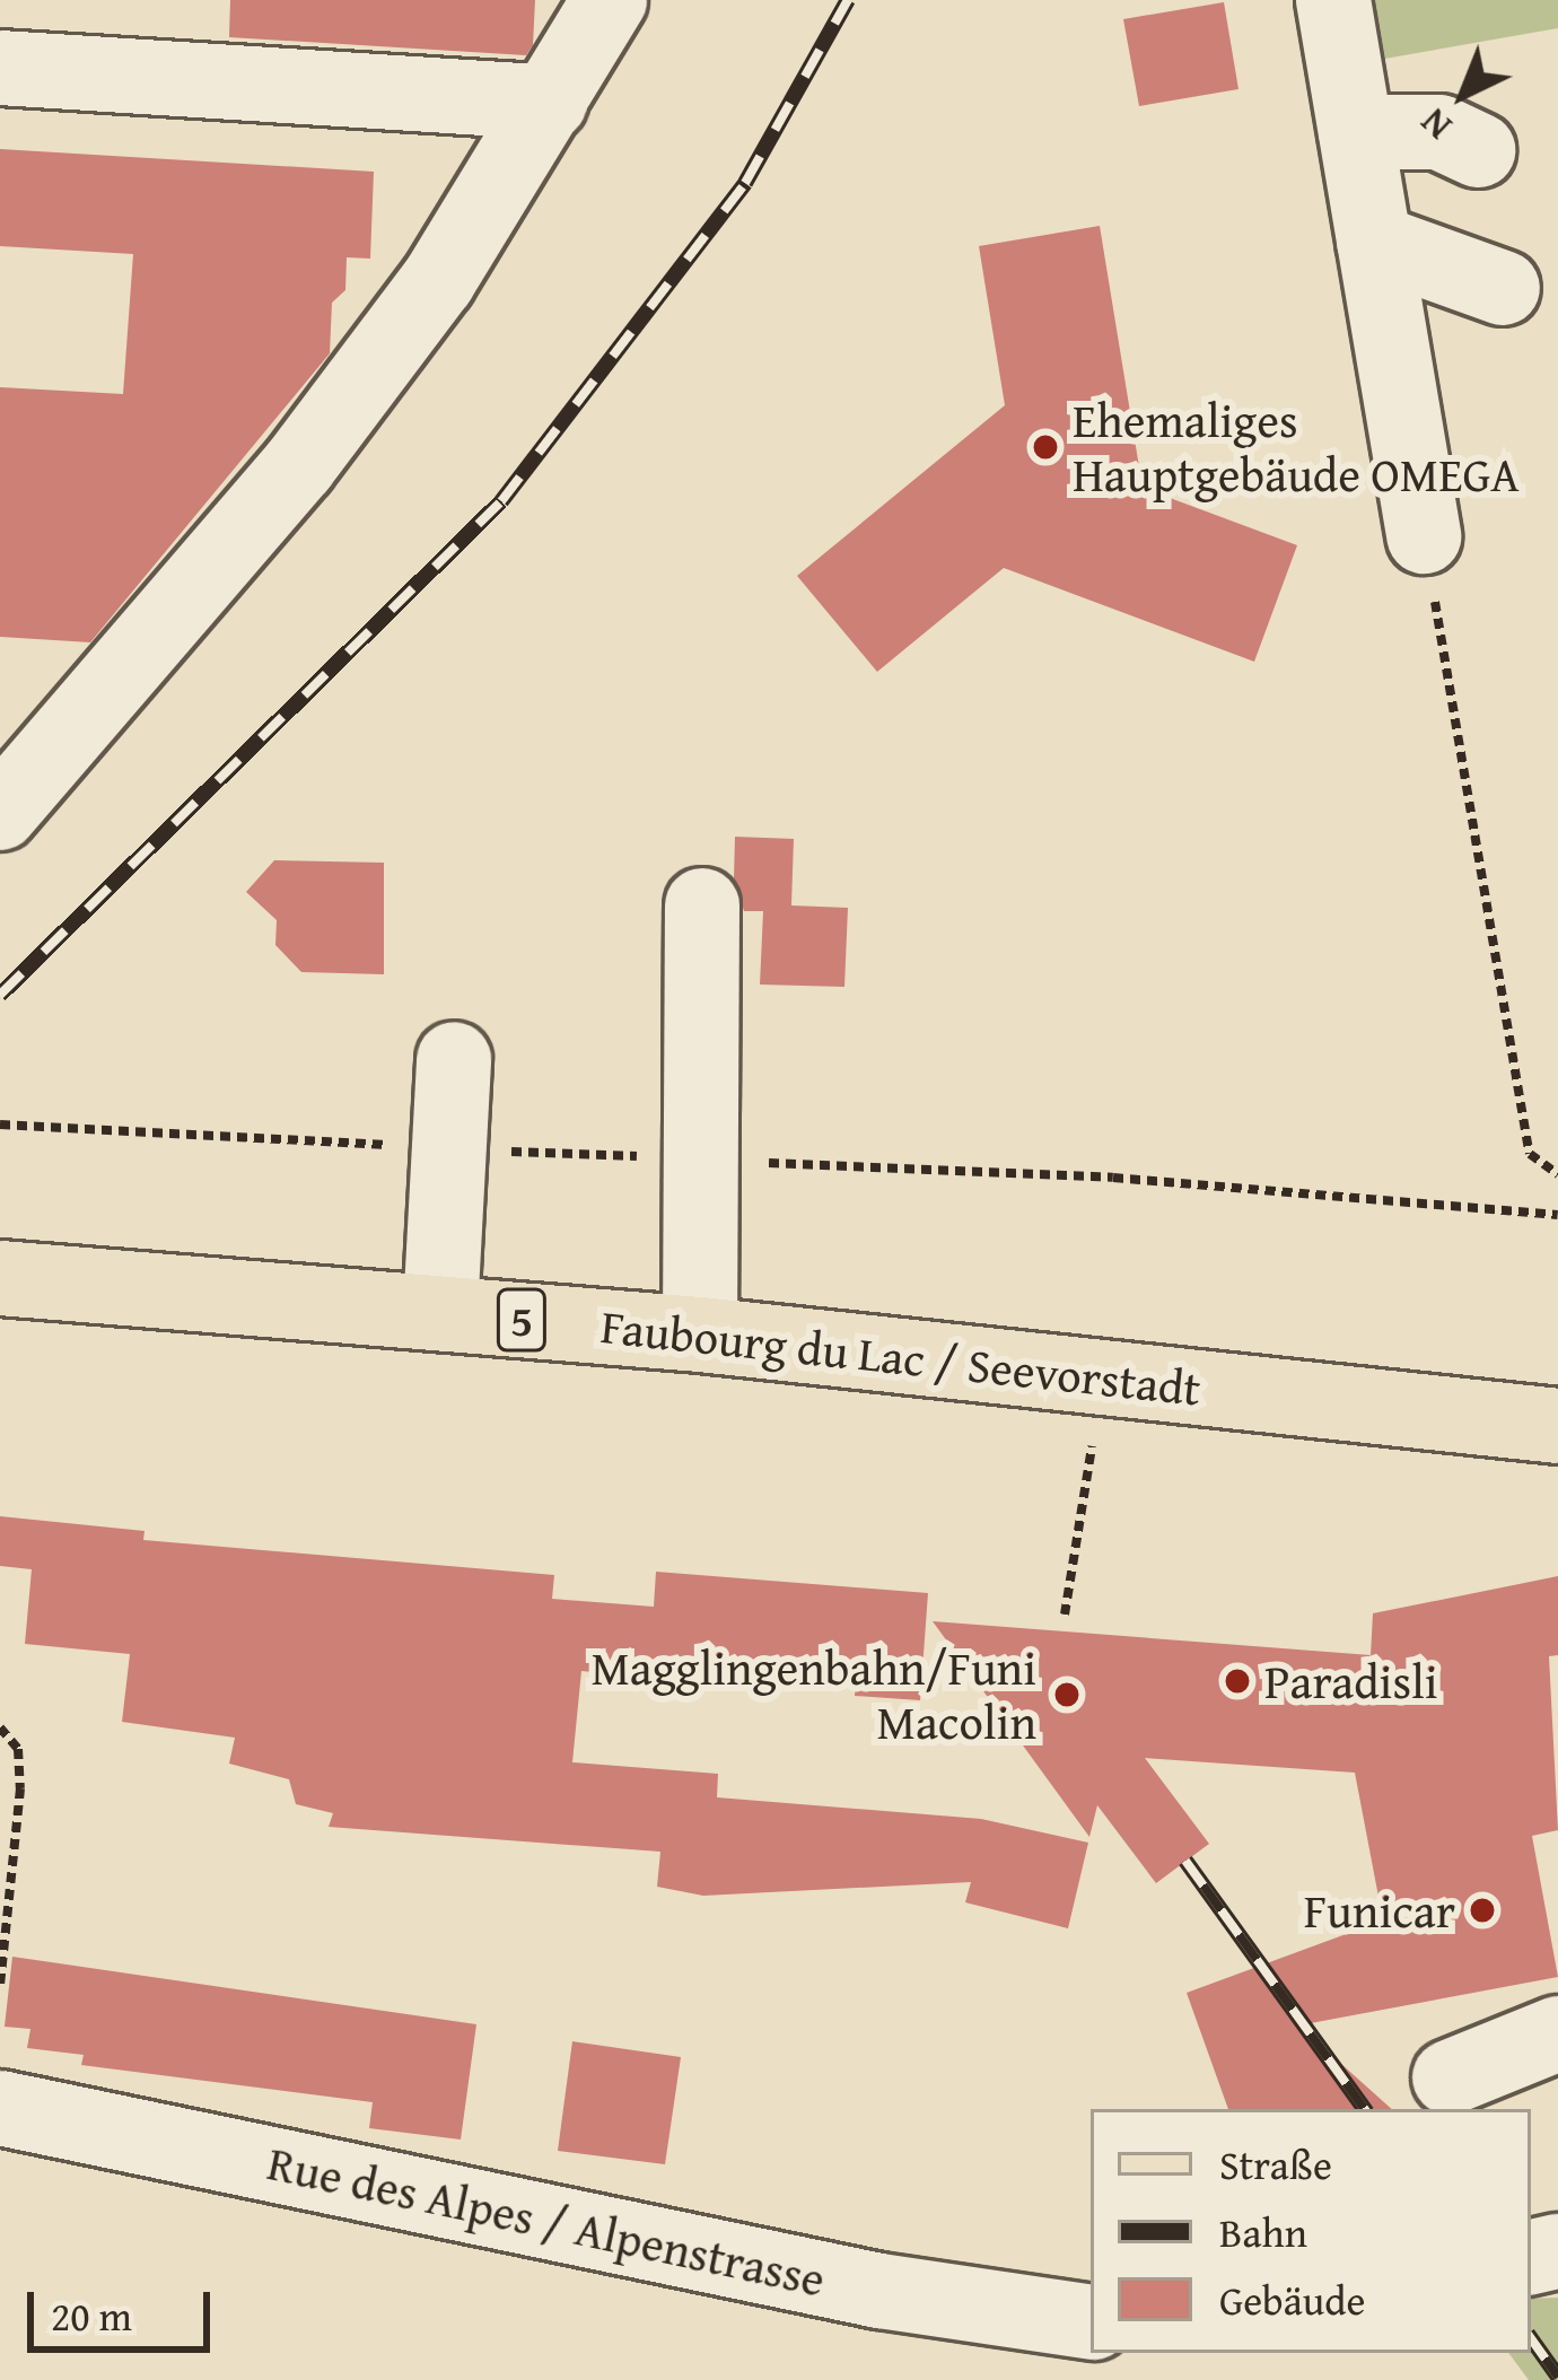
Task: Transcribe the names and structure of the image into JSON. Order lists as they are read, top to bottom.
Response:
{
  "streets": {
    "main road": ["5", "Faubourg du Lac / Seevorstadt"],
    "street": ["Rue des Alpes / Alpenstrasse"]
  },
  "places": [
    "Ehemaliges Hauptgebäude OMEGA",
    "Paradisli",
    "Magglingenbahn/Funi Macolin",
    "Funicar"
  ],
  "legend": ["Straße", "Bahn", "Gebäude"],
  "scale_bar": "20 m",
  "north": "bottom left"
}
